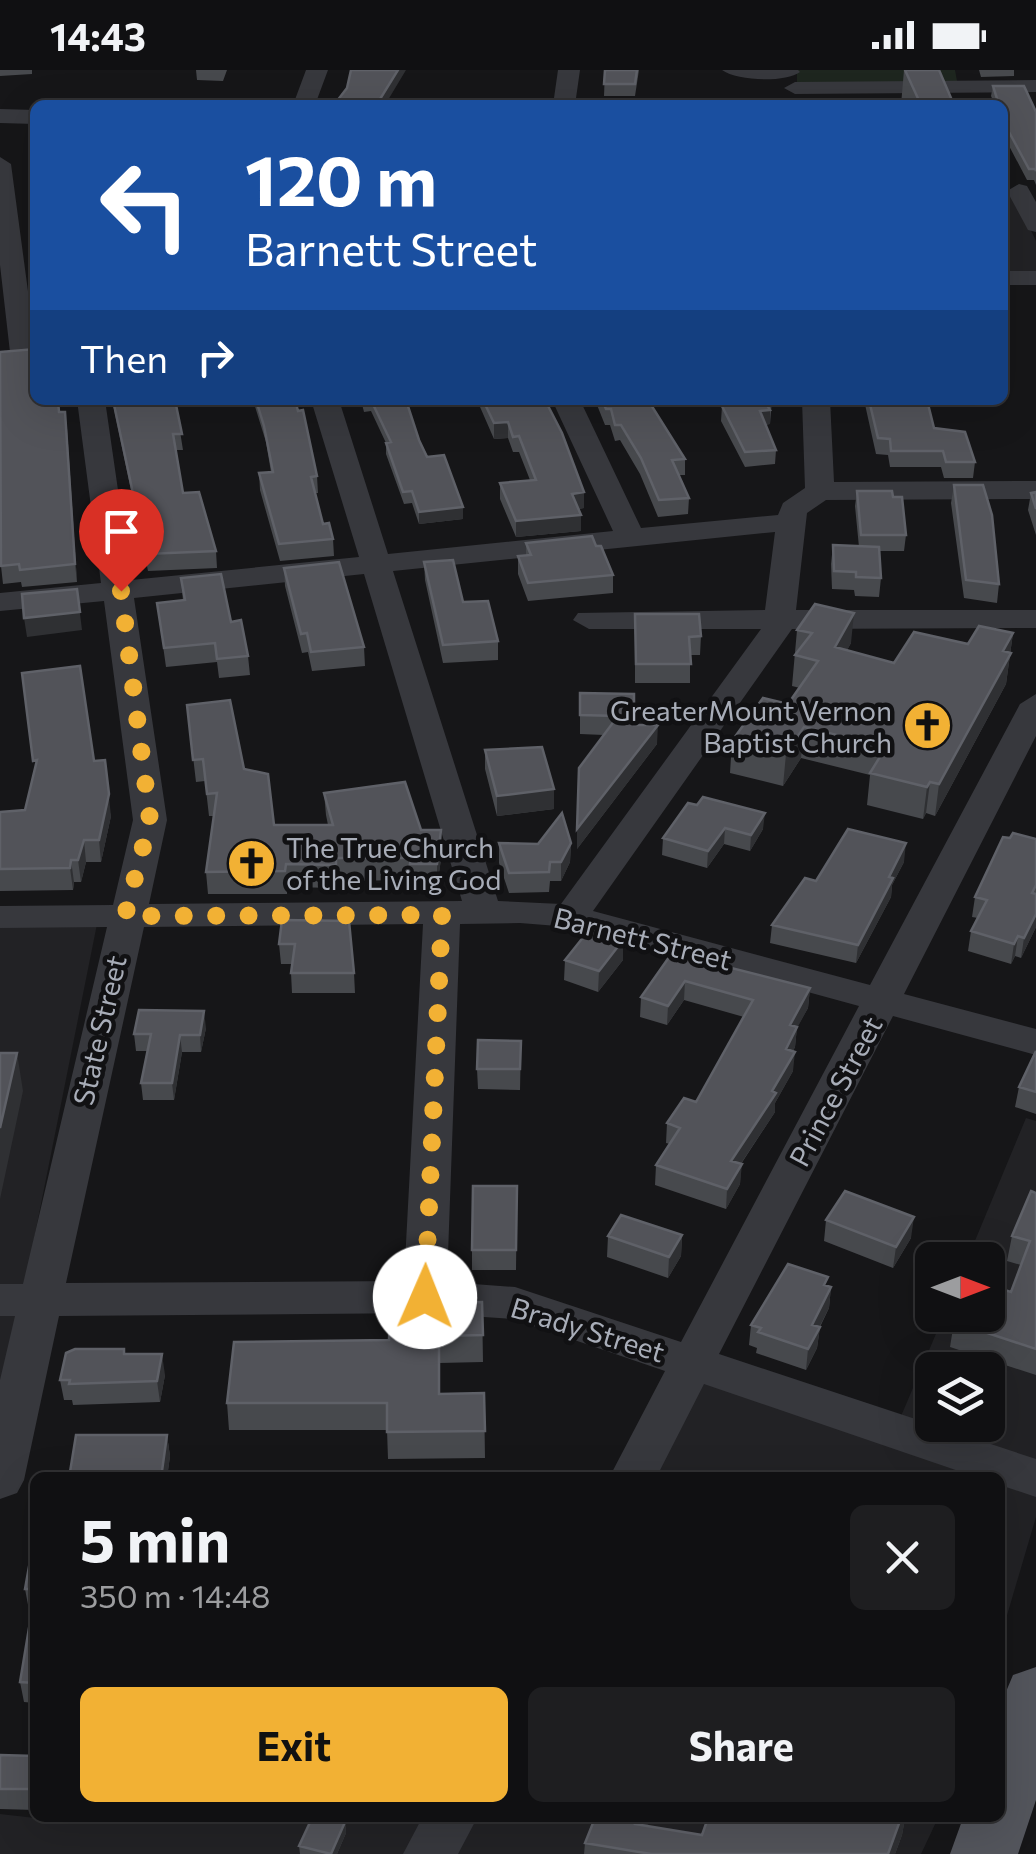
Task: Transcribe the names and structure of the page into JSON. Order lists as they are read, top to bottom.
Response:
{
  "streets": {
    "street": [
      "Barnett Street",
      "State Street",
      "Prince Street",
      "Brady Street"
    ]
  },
  "crossings": [
    ["Barnett Street", "State Street"],
    ["Barnett Street", "Prince Street"],
    ["State Street", "Brady Street"],
    ["Prince Street", "Brady Street"]
  ],
  "places": {
    "church": ["GreaterMount Vernon Baptist Church", "The True Church of the Living God"]
  },
  "north": "right",
  "page": {
    "status": "14:43",
    "turn": ["120 m", "Barnett Street"],
    "then": "Then",
    "heading": ["5 min", "350 m · 14:48"],
    "buttons": ["Exit", "Share"]
  }
}
